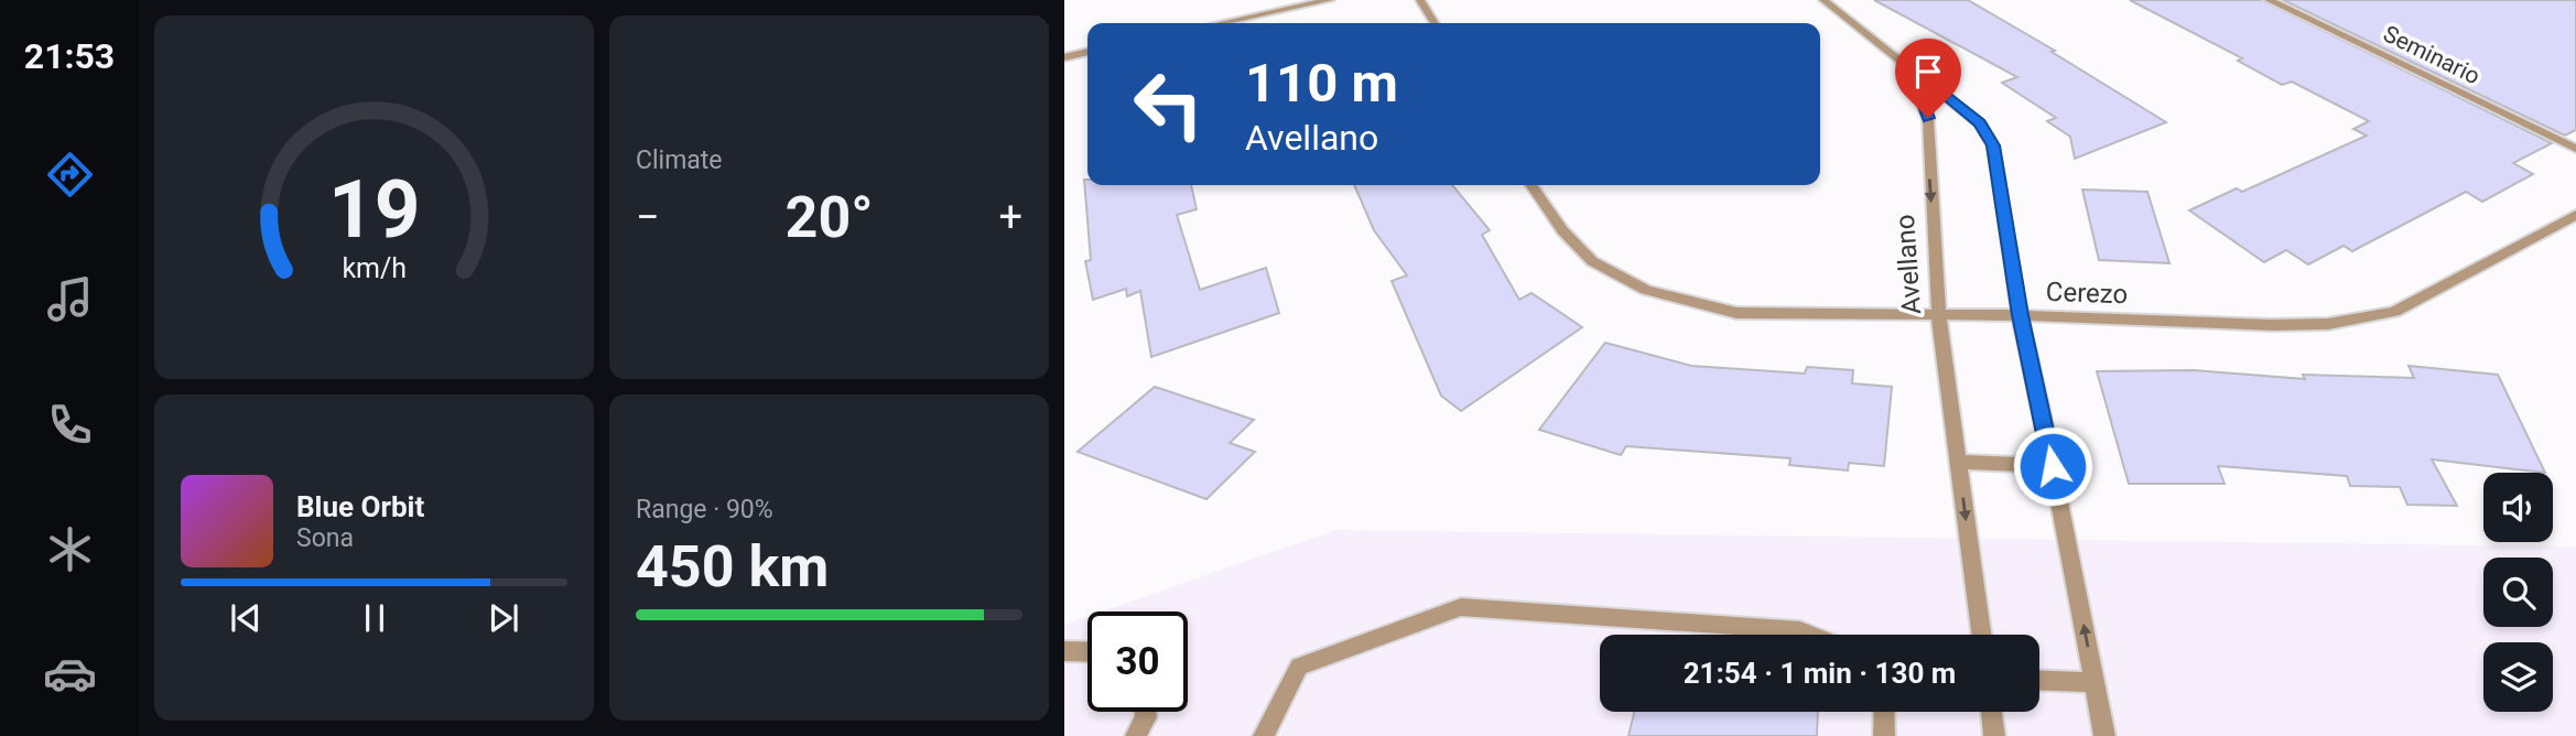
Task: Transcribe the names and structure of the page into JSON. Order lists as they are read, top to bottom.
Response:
{
  "streets": {
    "street": ["Seminario", "Avellano", "Cerezo"]
  },
  "crossings": [
    ["Avellano", "Cerezo"]
  ],
  "page": {
    "tabs": "21:53",
    "tile": [
      "Climate",
      ["Range · 90%", "450 km"]
    ],
    "turn": ["110 m", "Avellano"],
    "heat": ["−", "20°", "+"],
    "song": ["Blue Orbit", "Sona"],
    "limit": "30",
    "trip": "21:54 · 1 min · 130 m",
    "gauge": ["19", "km/h"]
  }
}
